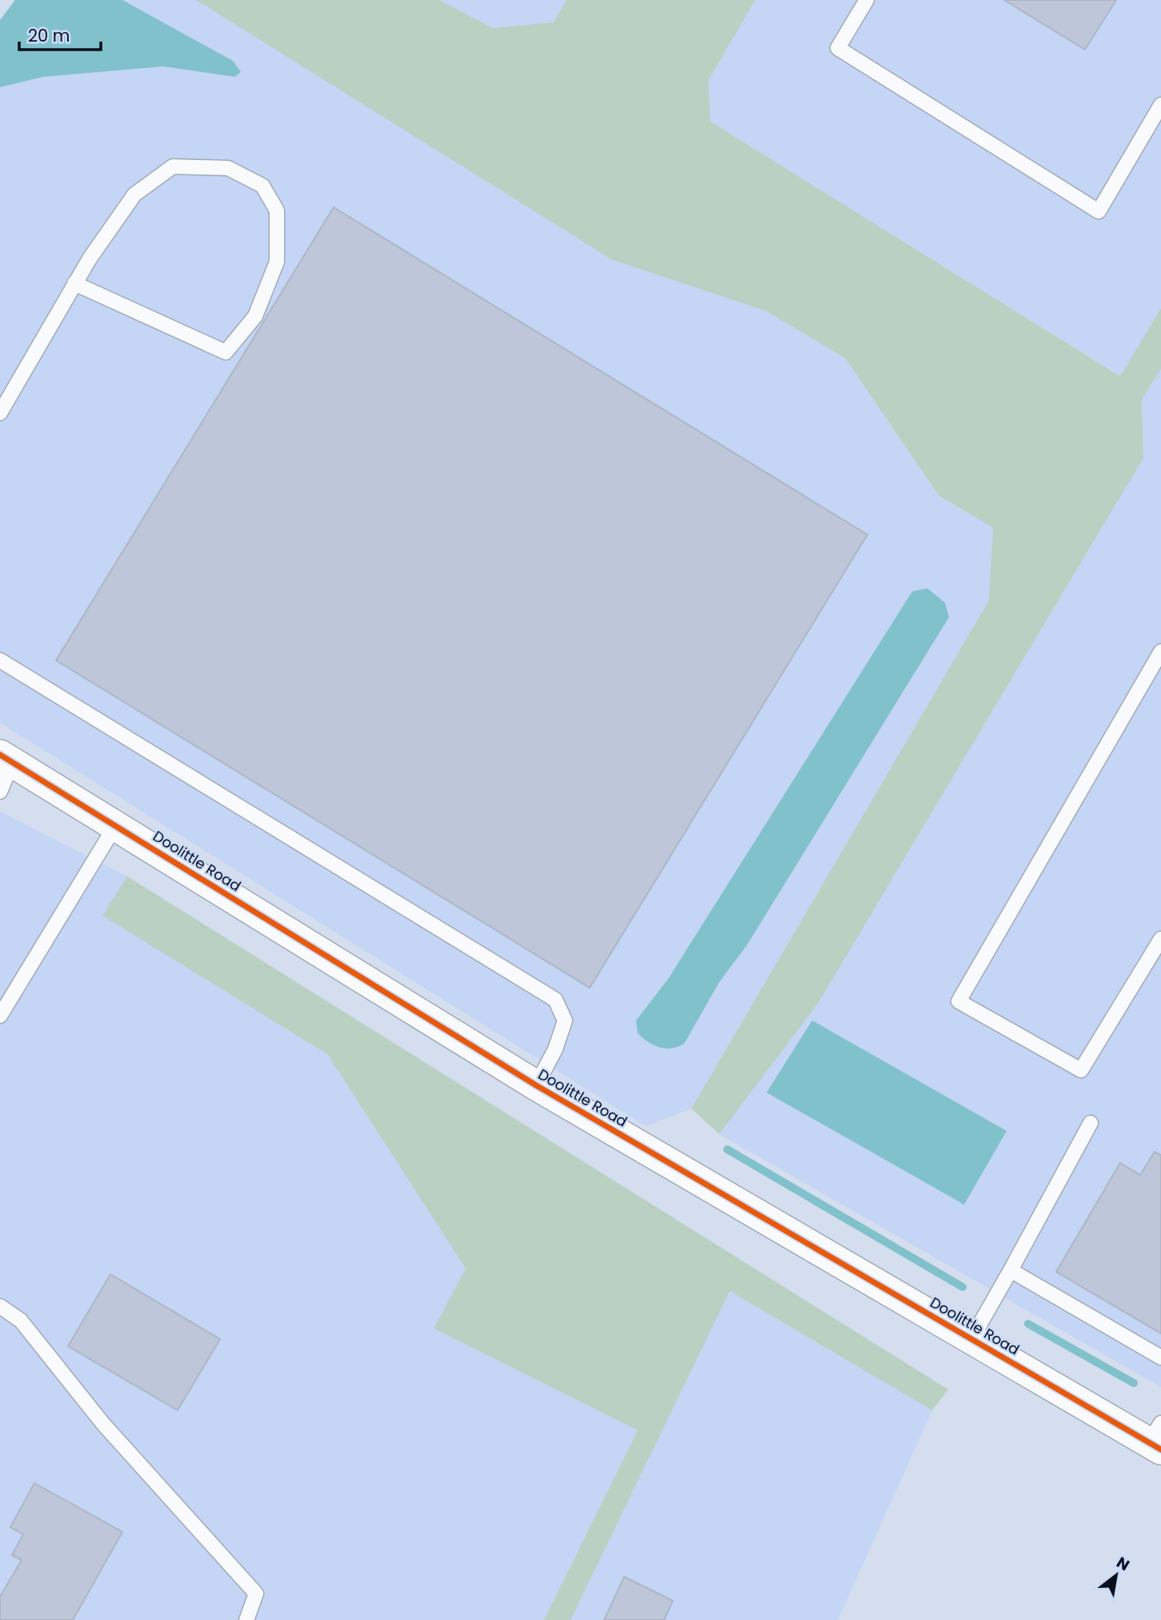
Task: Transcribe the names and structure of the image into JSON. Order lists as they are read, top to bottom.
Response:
{
  "streets": {
    "street": ["Doolittle Road"]
  },
  "scale_bar": "20 m",
  "north": "top right"
}
